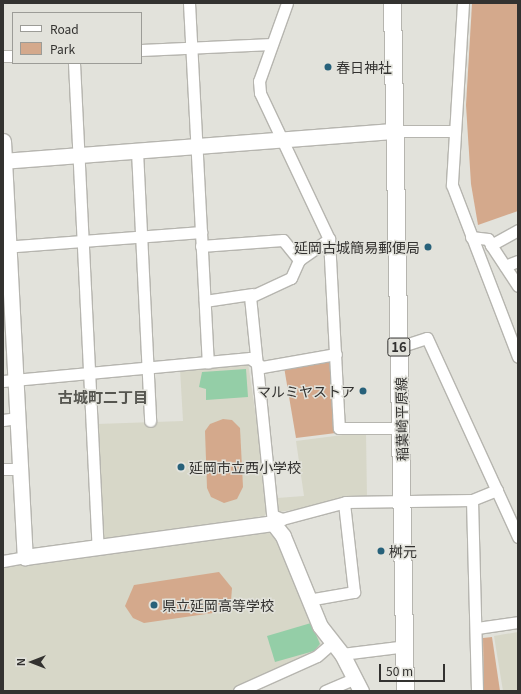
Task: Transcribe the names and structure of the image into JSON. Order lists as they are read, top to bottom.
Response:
{
  "streets": {
    "main road": ["16", "稲葉崎平原線"]
  },
  "districts": ["古城町二丁目"],
  "places": [
    "春日神社",
    "延岡古城簡易郵便局",
    "マルミヤストア",
    "延岡市立西小学校",
    "桝元",
    "県立延岡高等学校"
  ],
  "legend": ["Road", "Park"],
  "scale_bar": "50 m",
  "north": "left"
}
